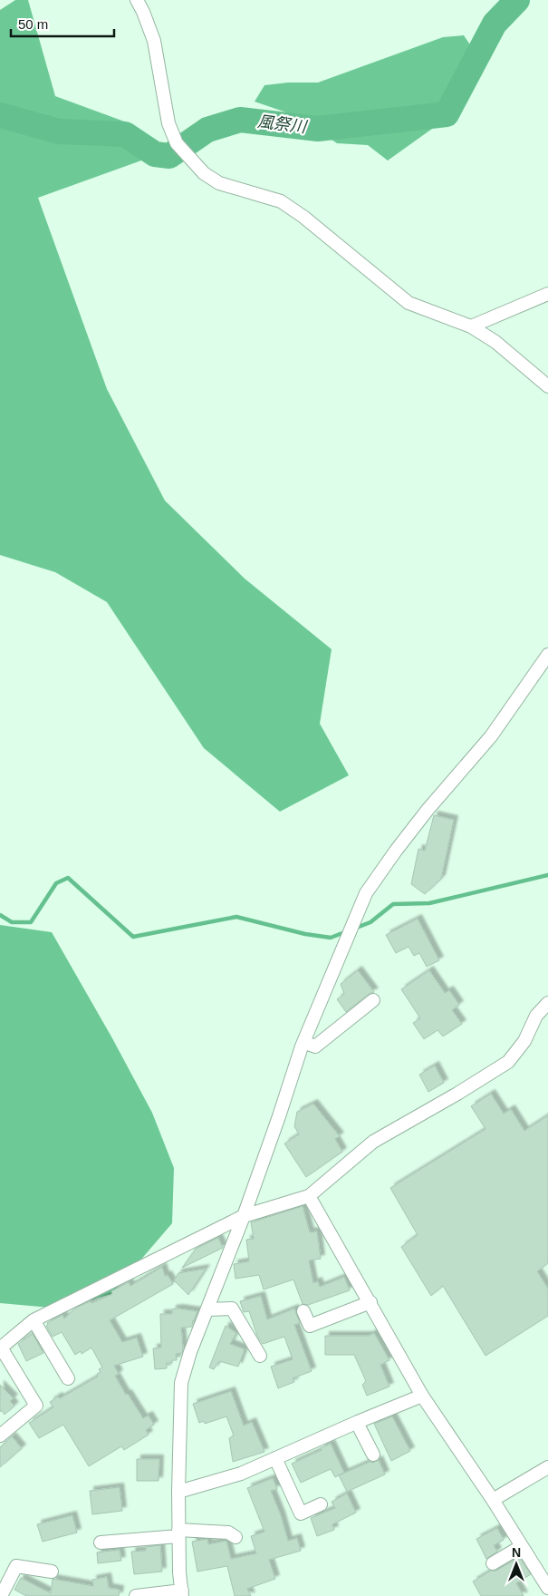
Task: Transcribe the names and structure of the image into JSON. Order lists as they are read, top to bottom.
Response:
{
  "water": ["風祭川"],
  "scale_bar": "50 m",
  "north": "top"
}
